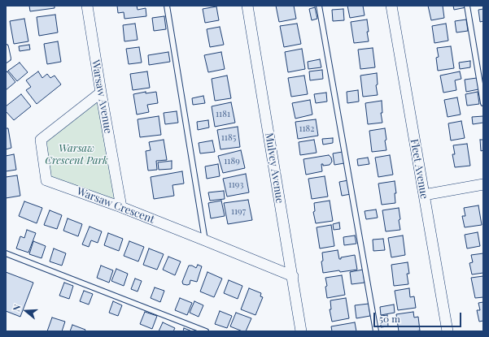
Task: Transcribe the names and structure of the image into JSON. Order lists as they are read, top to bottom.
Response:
{
  "streets": {
    "street": [
      "Warsaw Avenue",
      "Mulvey Avenue",
      "Fleet Avenue",
      "Warsaw Crescent"
    ]
  },
  "crossings": [
    ["Warsaw Avenue", "Warsaw Crescent"],
    ["Mulvey Avenue", "Warsaw Crescent"]
  ],
  "parks": ["Warsaw Crescent Park"],
  "house_numbers": [
    "1181",
    "1182",
    "1185",
    "1189",
    "1193",
    "1197"
  ],
  "scale_bar": "50 m",
  "north": "left"
}
